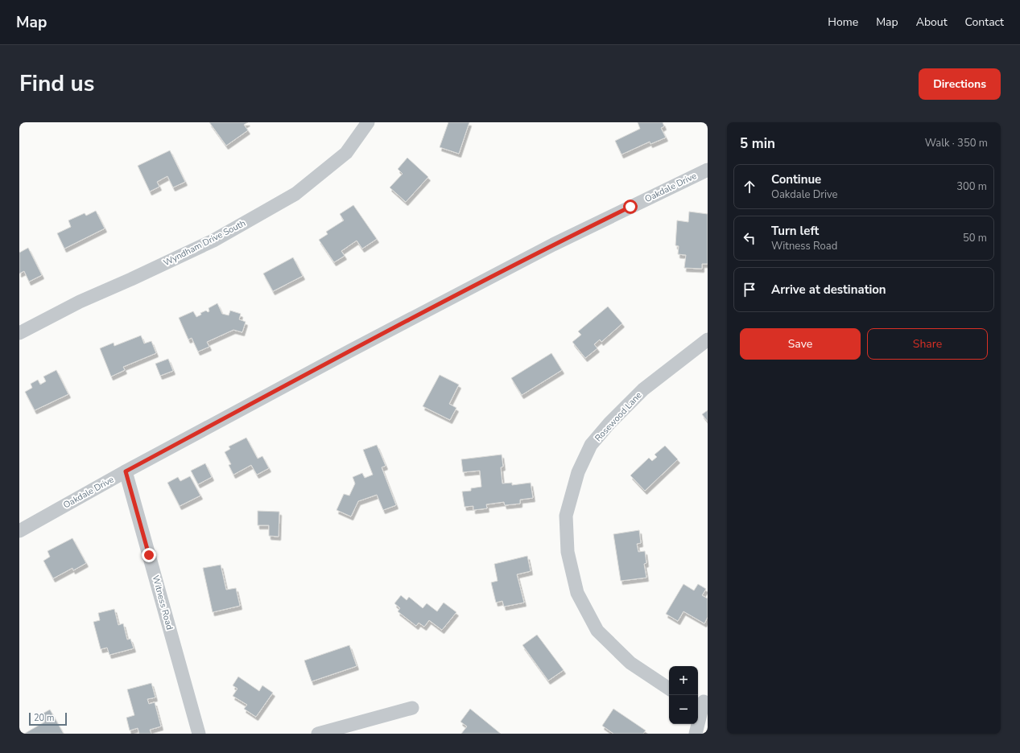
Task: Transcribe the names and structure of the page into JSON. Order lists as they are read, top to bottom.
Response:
{
  "streets": {
    "street": [
      "Oakdale Drive",
      "Wyndham Drive South",
      "Rosewood Lane",
      "Witness Road"
    ]
  },
  "crossings": [
    ["Oakdale Drive", "Witness Road"]
  ],
  "scale_bar": "20 m",
  "page": {
    "header": "Map",
    "nav": [
      "Home",
      "Map",
      "About",
      "Contact"
    ],
    "title": "Find us",
    "buttons": [
      "Directions",
      ["Save", "Share"]
    ],
    "heading": ["5 min", "Walk · 350 m"],
    "list": [
      ["Continue", "Oakdale Drive", "300 m"],
      ["Turn left", "Witness Road", "50 m"],
      "Arrive at destination"
    ],
    "map_buttons": ["+", "−"],
    "scale": "20 m"
  }
}
